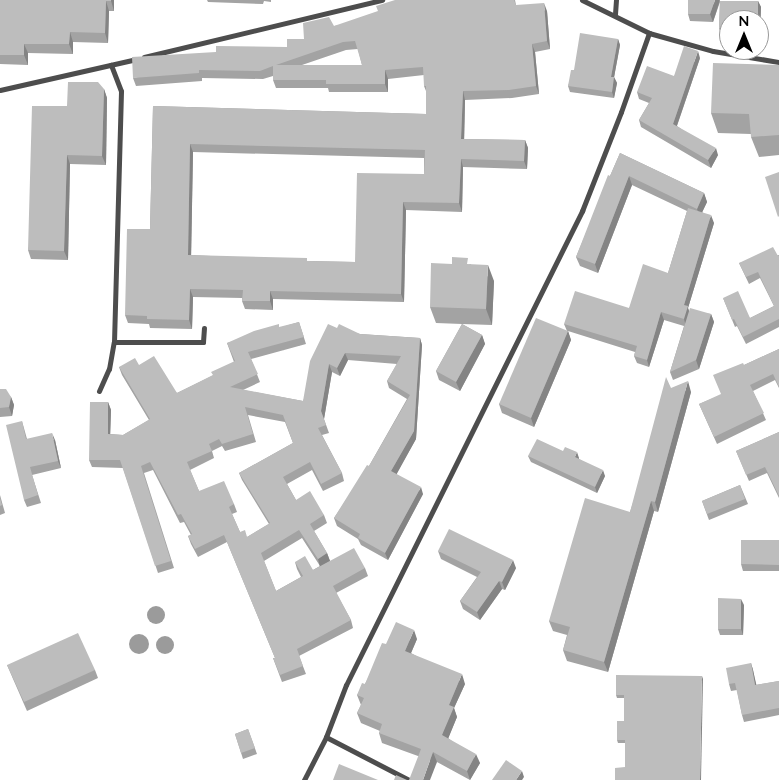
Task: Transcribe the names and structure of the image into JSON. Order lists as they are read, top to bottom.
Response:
{
  "north": "top"
}
